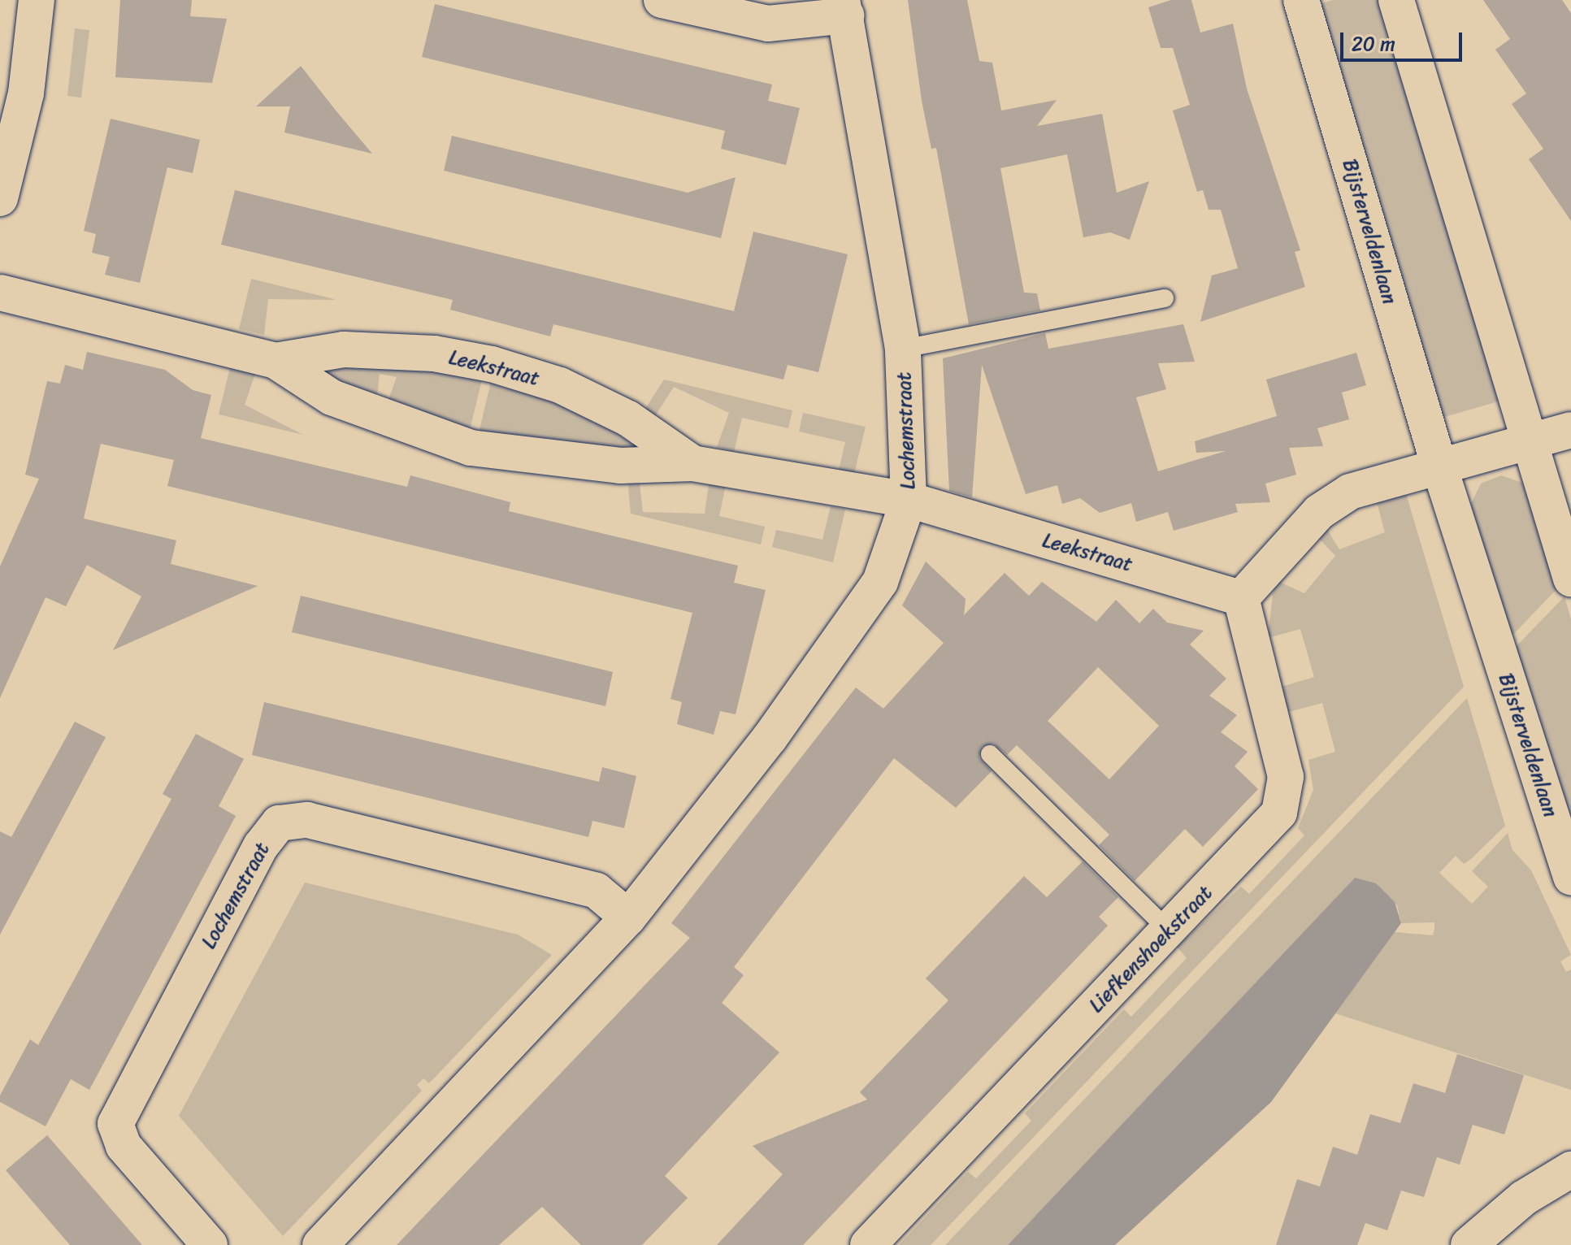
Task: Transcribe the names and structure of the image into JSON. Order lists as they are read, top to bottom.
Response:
{
  "streets": {
    "street": [
      "Bijsterveldenlaan",
      "Leekstraat",
      "Lochemstraat",
      "Liefkenshoekstraat"
    ]
  },
  "crossings": [
    ["Leekstraat", "Lochemstraat"],
    ["Leekstraat", "Liefkenshoekstraat"]
  ],
  "scale_bar": "20 m"
}
